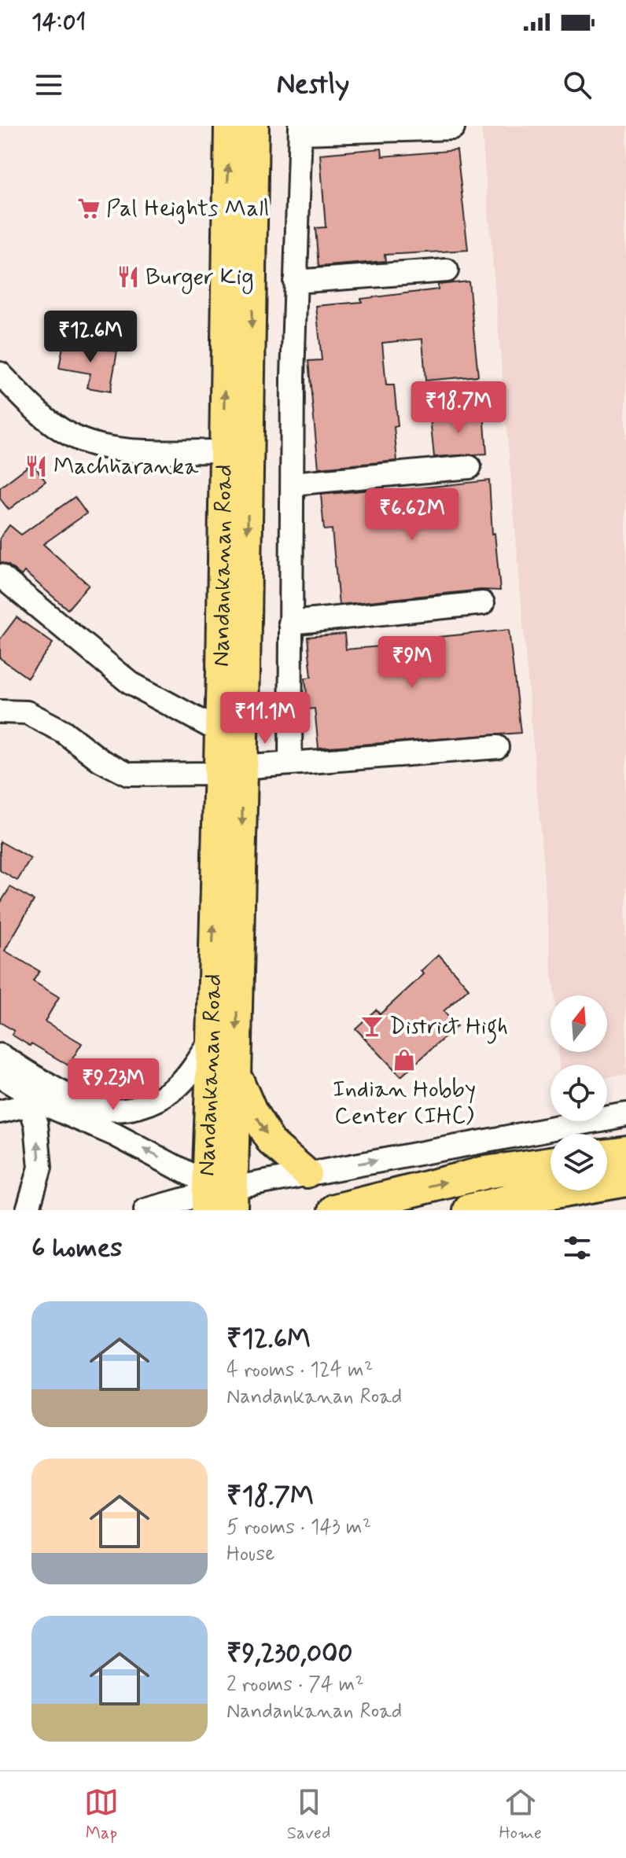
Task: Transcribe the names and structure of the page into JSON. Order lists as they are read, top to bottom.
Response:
{
  "streets": {
    "main road": ["Nandankanan Road"]
  },
  "places": {
    "supermarket": ["Pal Heights Mall"],
    "restaurant": ["Burger Kig", "Machharanka"],
    "bar": ["District High"],
    "shop": ["Indian Hobby Center (IHC)"]
  },
  "north": "top",
  "page": {
    "status": "14:01",
    "header": "Nestly",
    "price": [
      "₹12.6M",
      "₹18.7M",
      "₹6.62M",
      "₹9M",
      "₹11.1M",
      "₹9.23M"
    ],
    "heading": "6 homes",
    "list": [
      {
        "name": "₹12.6M",
        "note": "4 rooms · 124 m² · Nandankanan Road"
      },
      {
        "name": "₹18.7M",
        "note": "5 rooms · 143 m² · House"
      },
      {
        "name": "₹9,230,000",
        "note": "2 rooms · 74 m² · Nandankanan Road"
      }
    ],
    "tabs": ["Map", "Saved", "Home"]
  }
}
